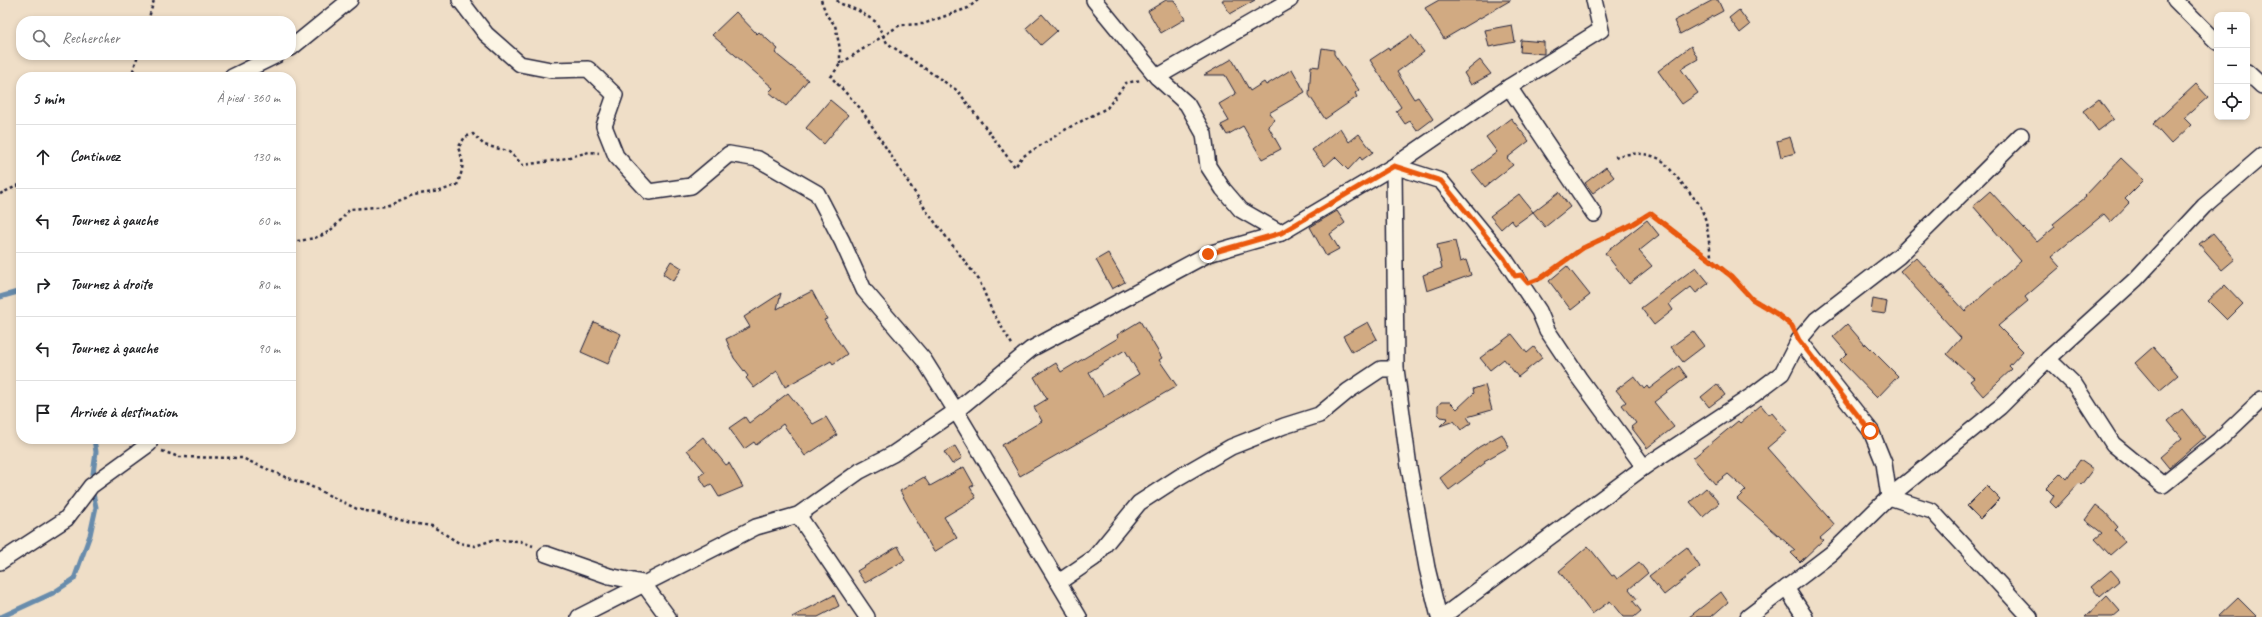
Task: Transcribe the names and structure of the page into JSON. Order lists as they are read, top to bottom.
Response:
{
  "page": {
    "map_buttons": ["+", "−"],
    "search": "Rechercher",
    "heading": ["5 min", "À pied · 360 m"],
    "list": [
      ["Continuez", "130 m"],
      ["Tournez à gauche", "60 m"],
      ["Tournez à droite", "80 m"],
      ["Tournez à gauche", "90 m"],
      "Arrivée à destination"
    ]
  }
}
